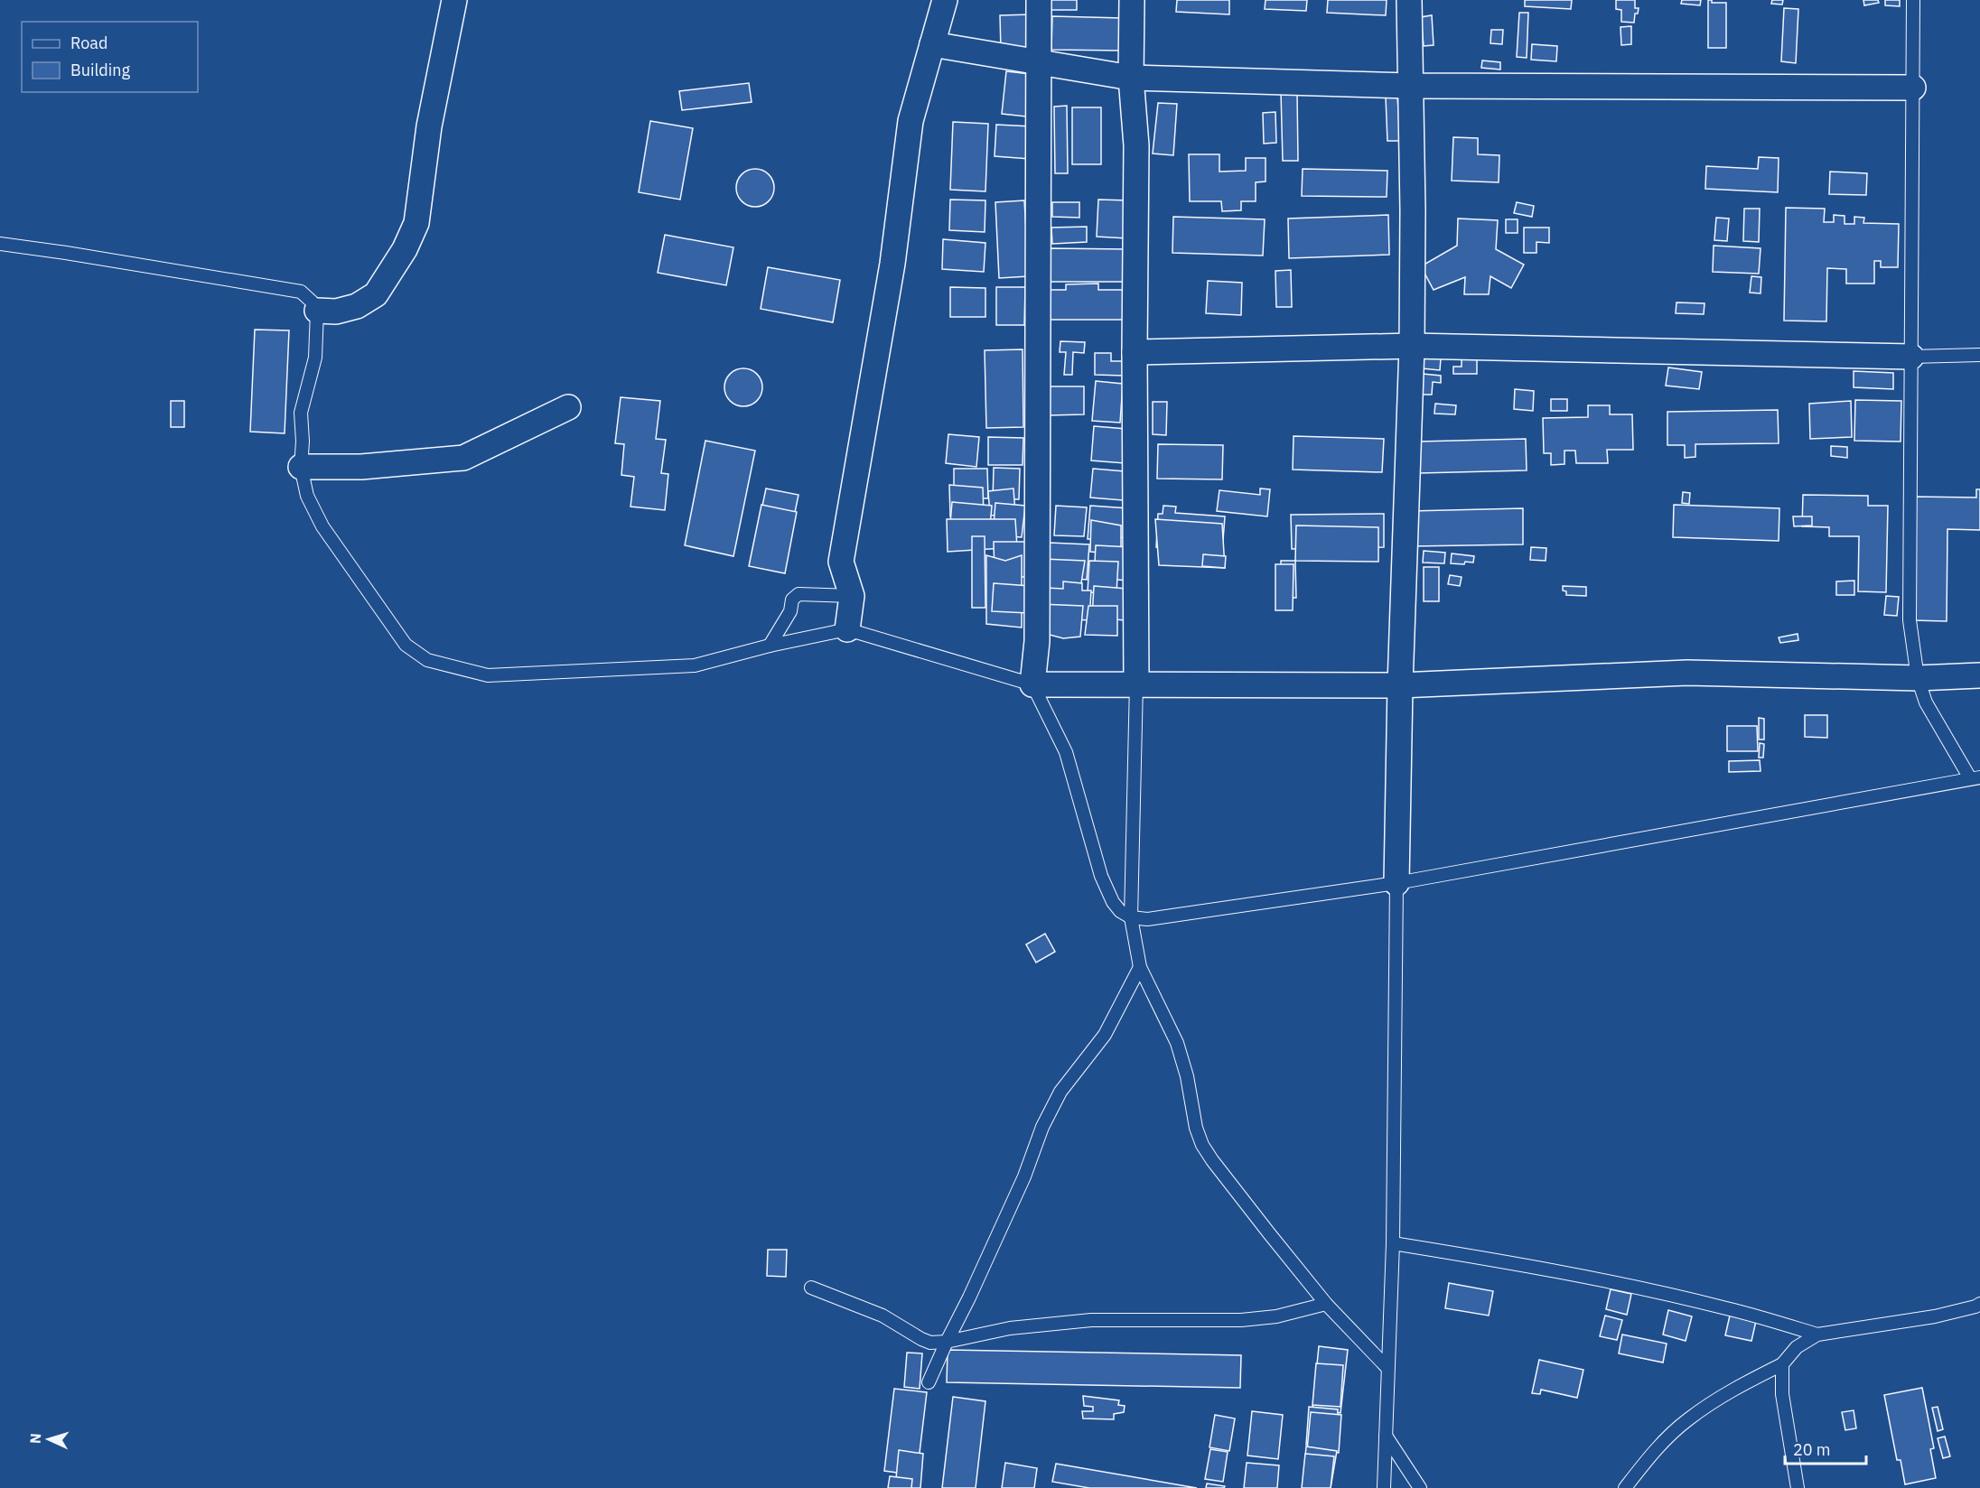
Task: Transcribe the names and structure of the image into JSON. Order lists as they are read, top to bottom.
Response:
{
  "legend": ["Road", "Building"],
  "scale_bar": "20 m",
  "north": "left"
}
